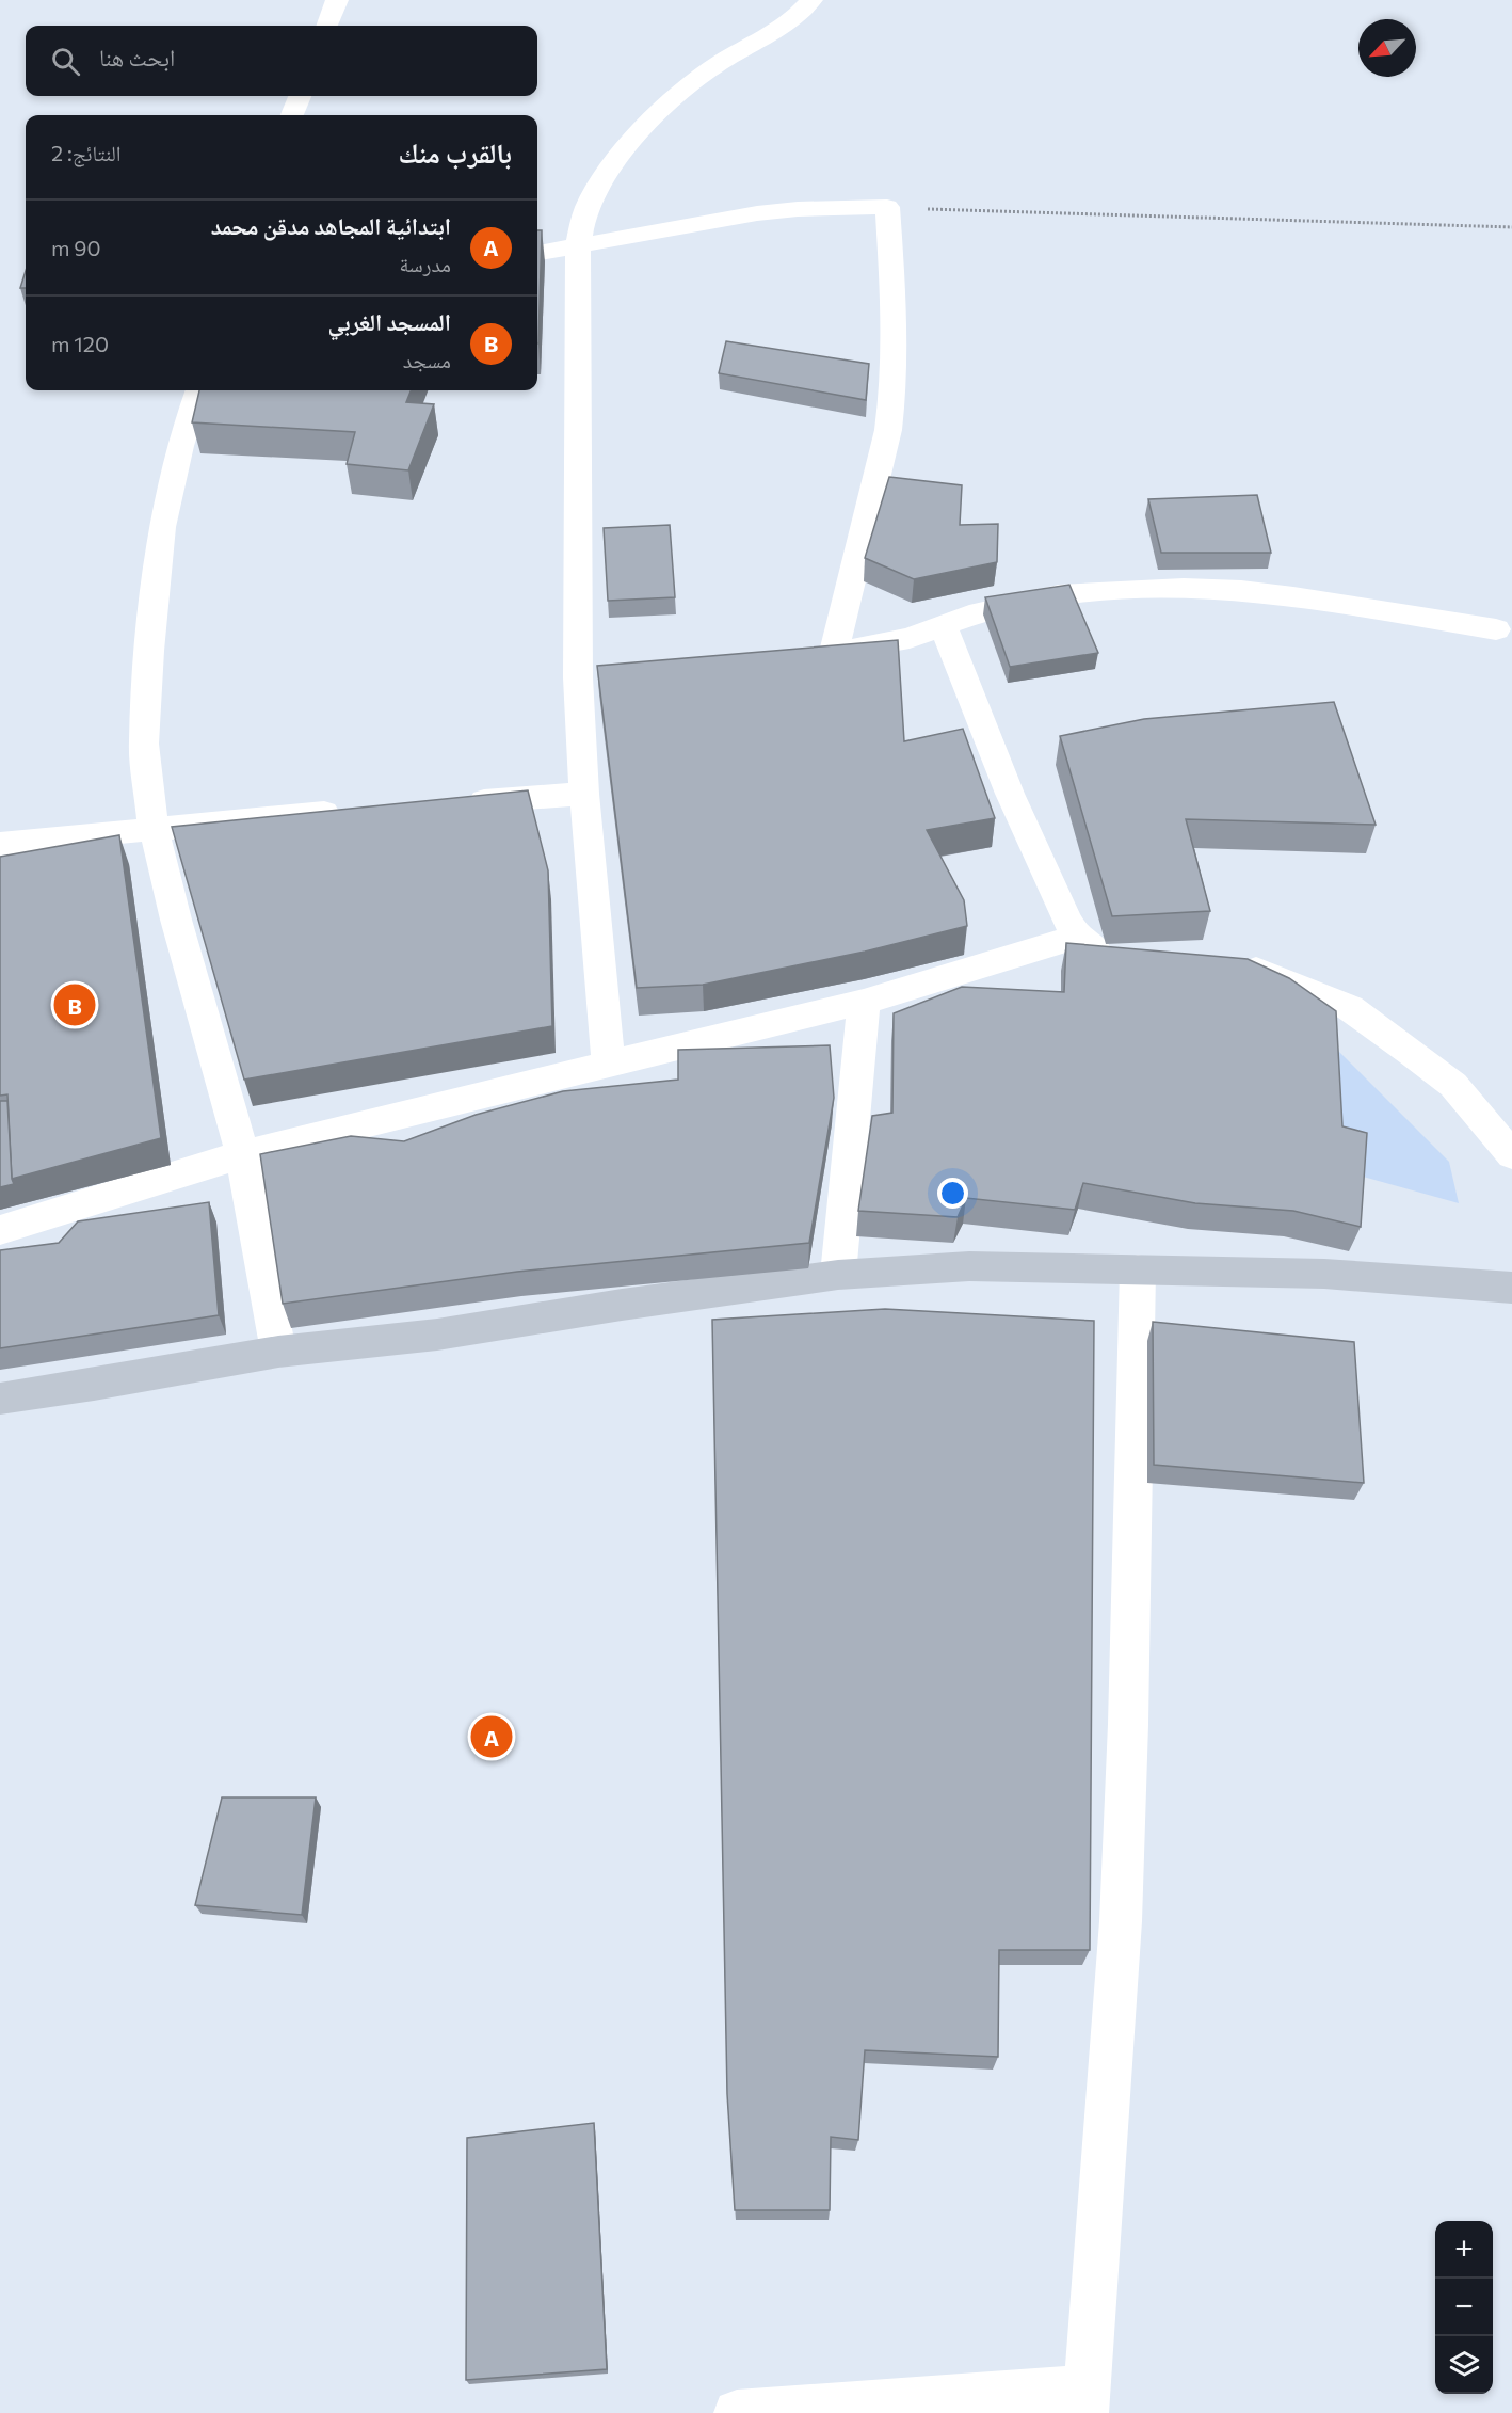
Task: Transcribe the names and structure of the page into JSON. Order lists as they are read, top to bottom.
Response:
{
  "north": "bottom left",
  "page": {
    "search": "ابحث هنا",
    "heading": ["بالقرب منك", "النتائج: 2"],
    "list": [
      {
        "mark": "A",
        "name": "ابتدائية المجاهد مدقن محمد",
        "note": "مدرسة",
        "value": "90 m"
      },
      {
        "mark": "B",
        "name": "المسجد الغربي",
        "note": "مسجد",
        "value": "120 m"
      }
    ],
    "pins": ["B", "A"],
    "map_buttons": ["+", "−"]
  }
}
